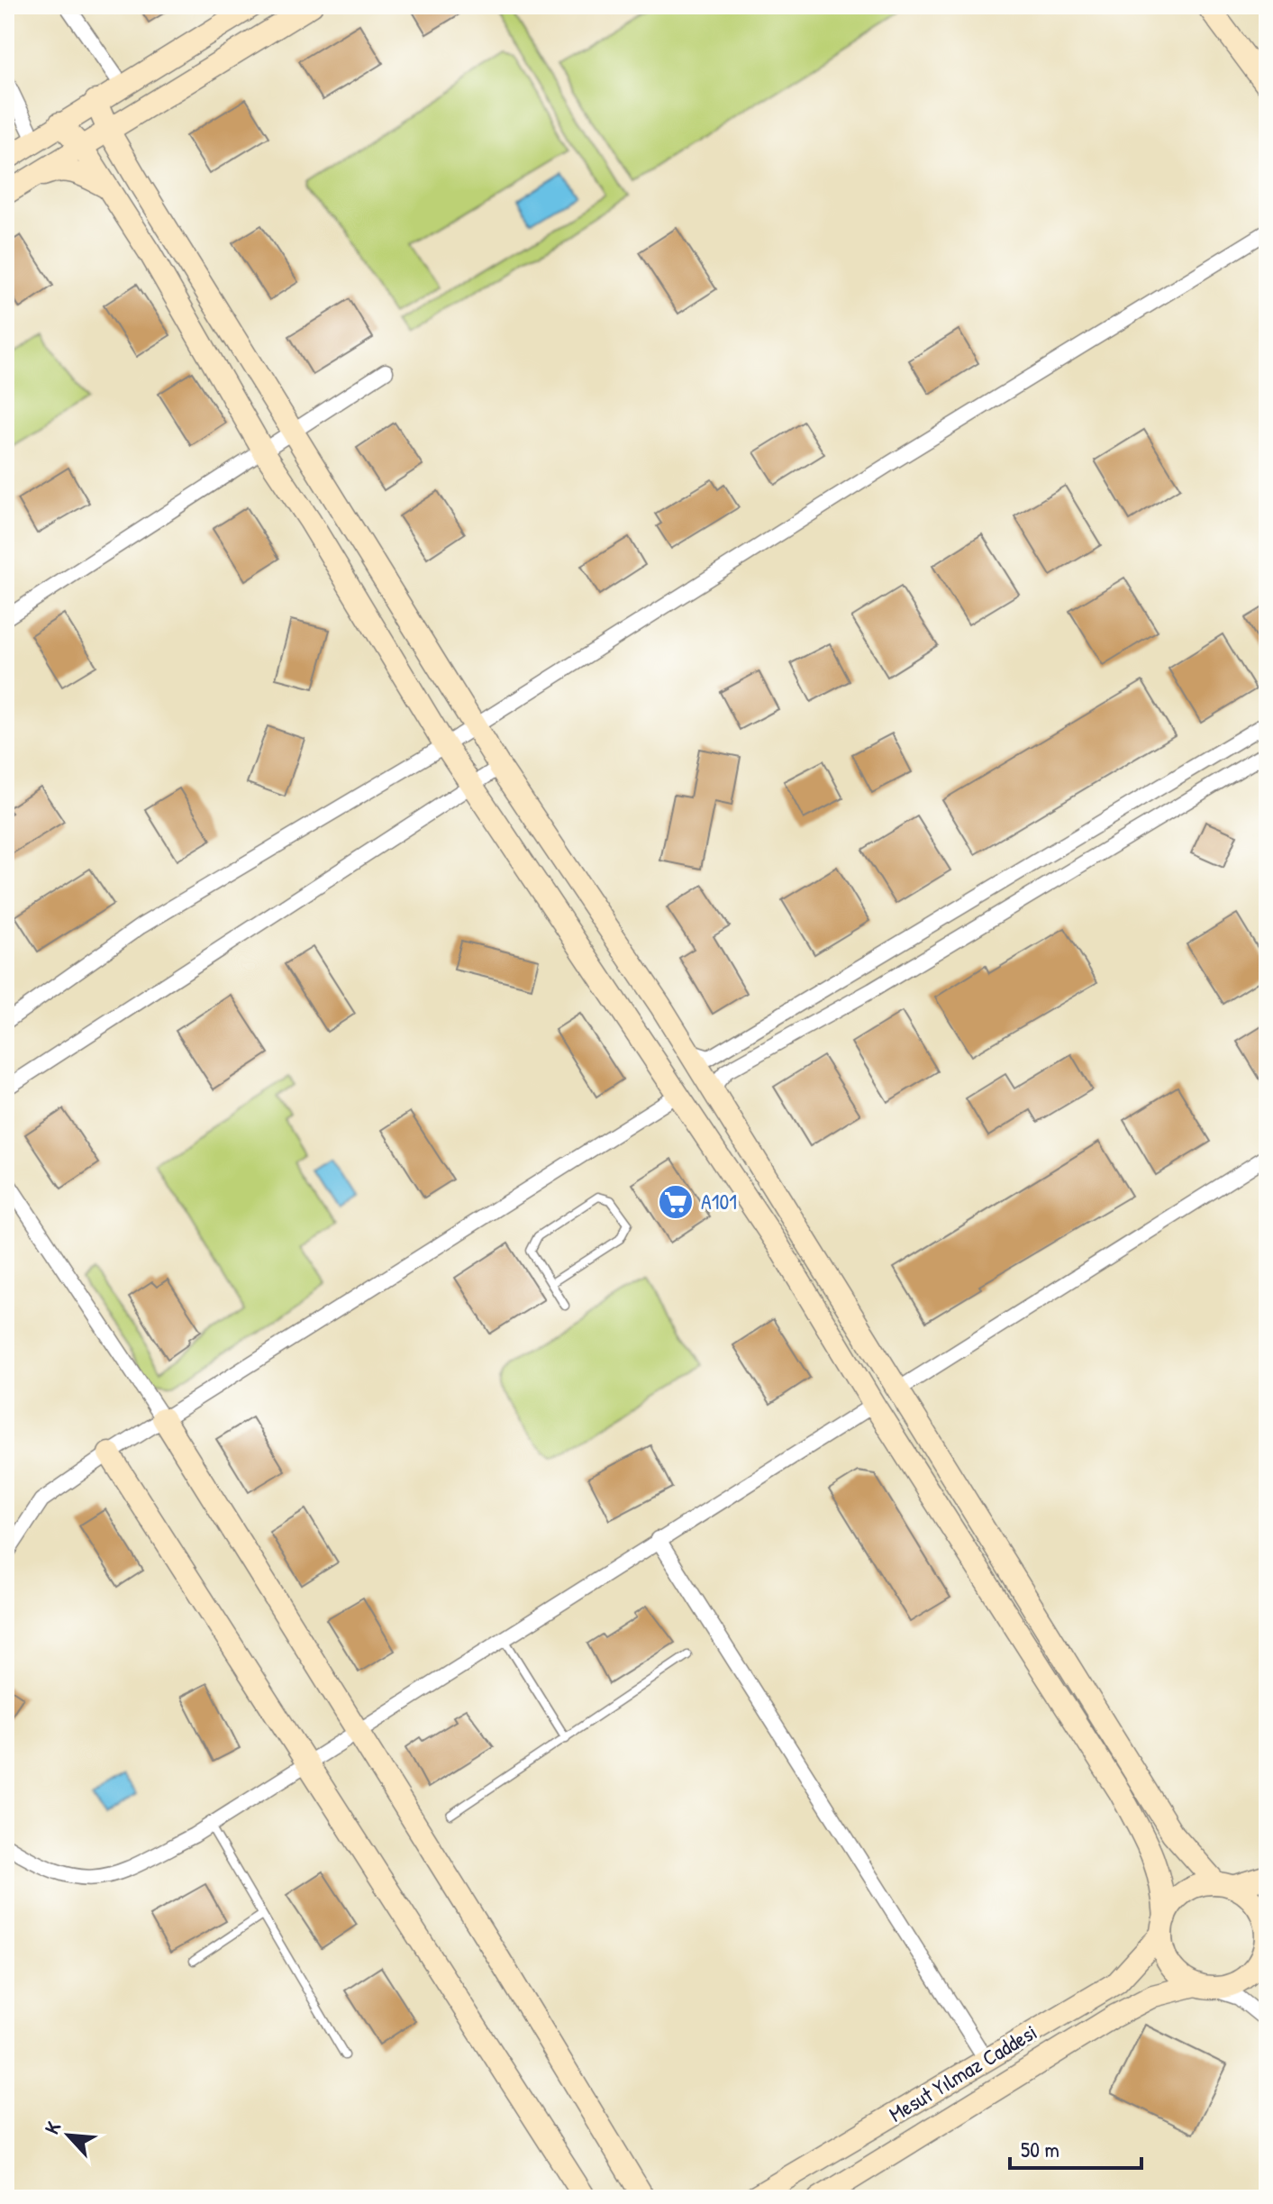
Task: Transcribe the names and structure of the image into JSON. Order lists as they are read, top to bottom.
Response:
{
  "streets": {
    "main road": ["Mesut Yılmaz Caddesi"]
  },
  "places": {
    "supermarket": ["A101"]
  },
  "scale_bar": "50 m",
  "north": "top left"
}
